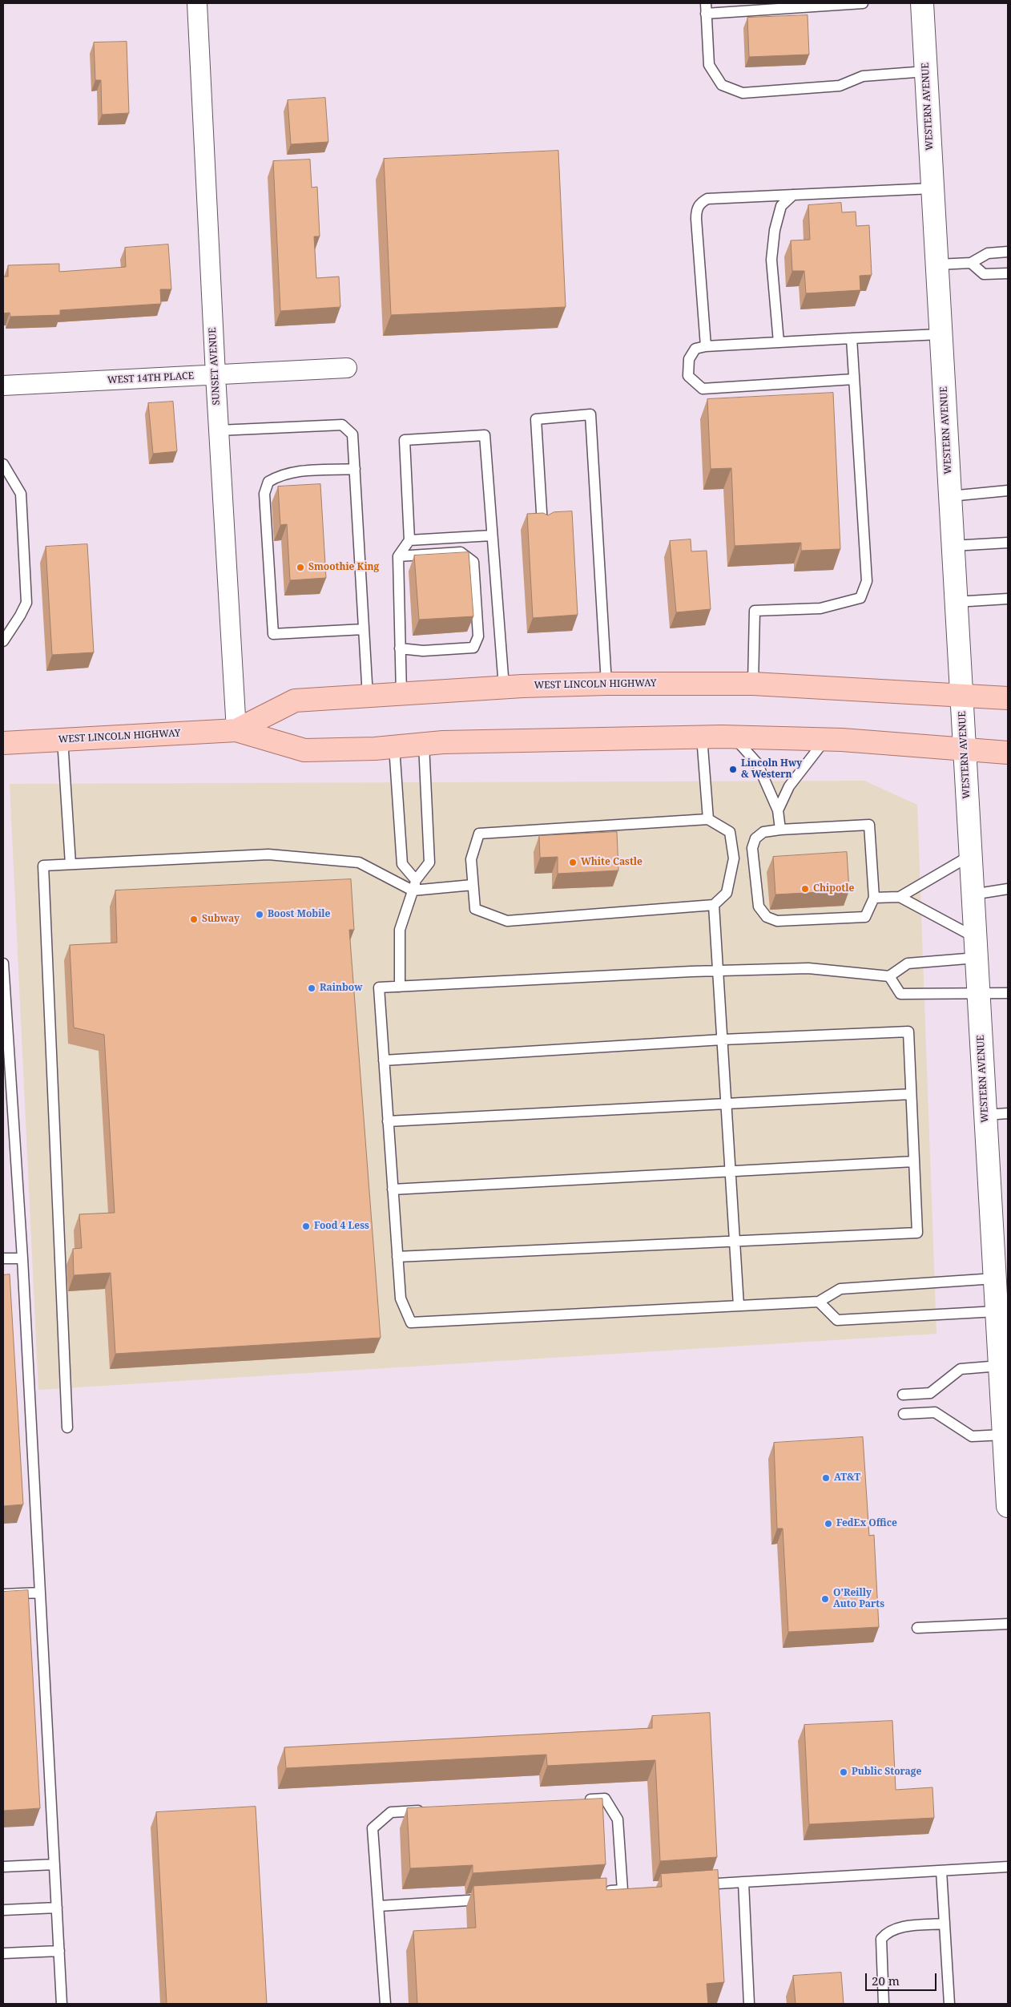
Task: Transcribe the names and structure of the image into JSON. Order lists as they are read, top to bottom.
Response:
{
  "streets": {
    "main road": ["WESTERN AVENUE", "WEST LINCOLN HIGHWAY"],
    "street": ["SUNSET AVENUE", "WEST 14TH PLACE"]
  },
  "crossings": [
    ["WESTERN AVENUE", "WEST LINCOLN HIGHWAY"],
    ["SUNSET AVENUE", "WEST 14TH PLACE"],
    ["SUNSET AVENUE", "WEST LINCOLN HIGHWAY"]
  ],
  "places": [
    "Smoothie King",
    "Lincoln Hwy & Western",
    "White Castle",
    "Chipotle",
    "Boost Mobile",
    "Subway",
    "Rainbow",
    "Food 4 Less",
    "AT&T",
    "FedEx Office",
    "O'Reilly Auto Parts",
    "Public Storage"
  ],
  "scale_bar": "20 m"
}
